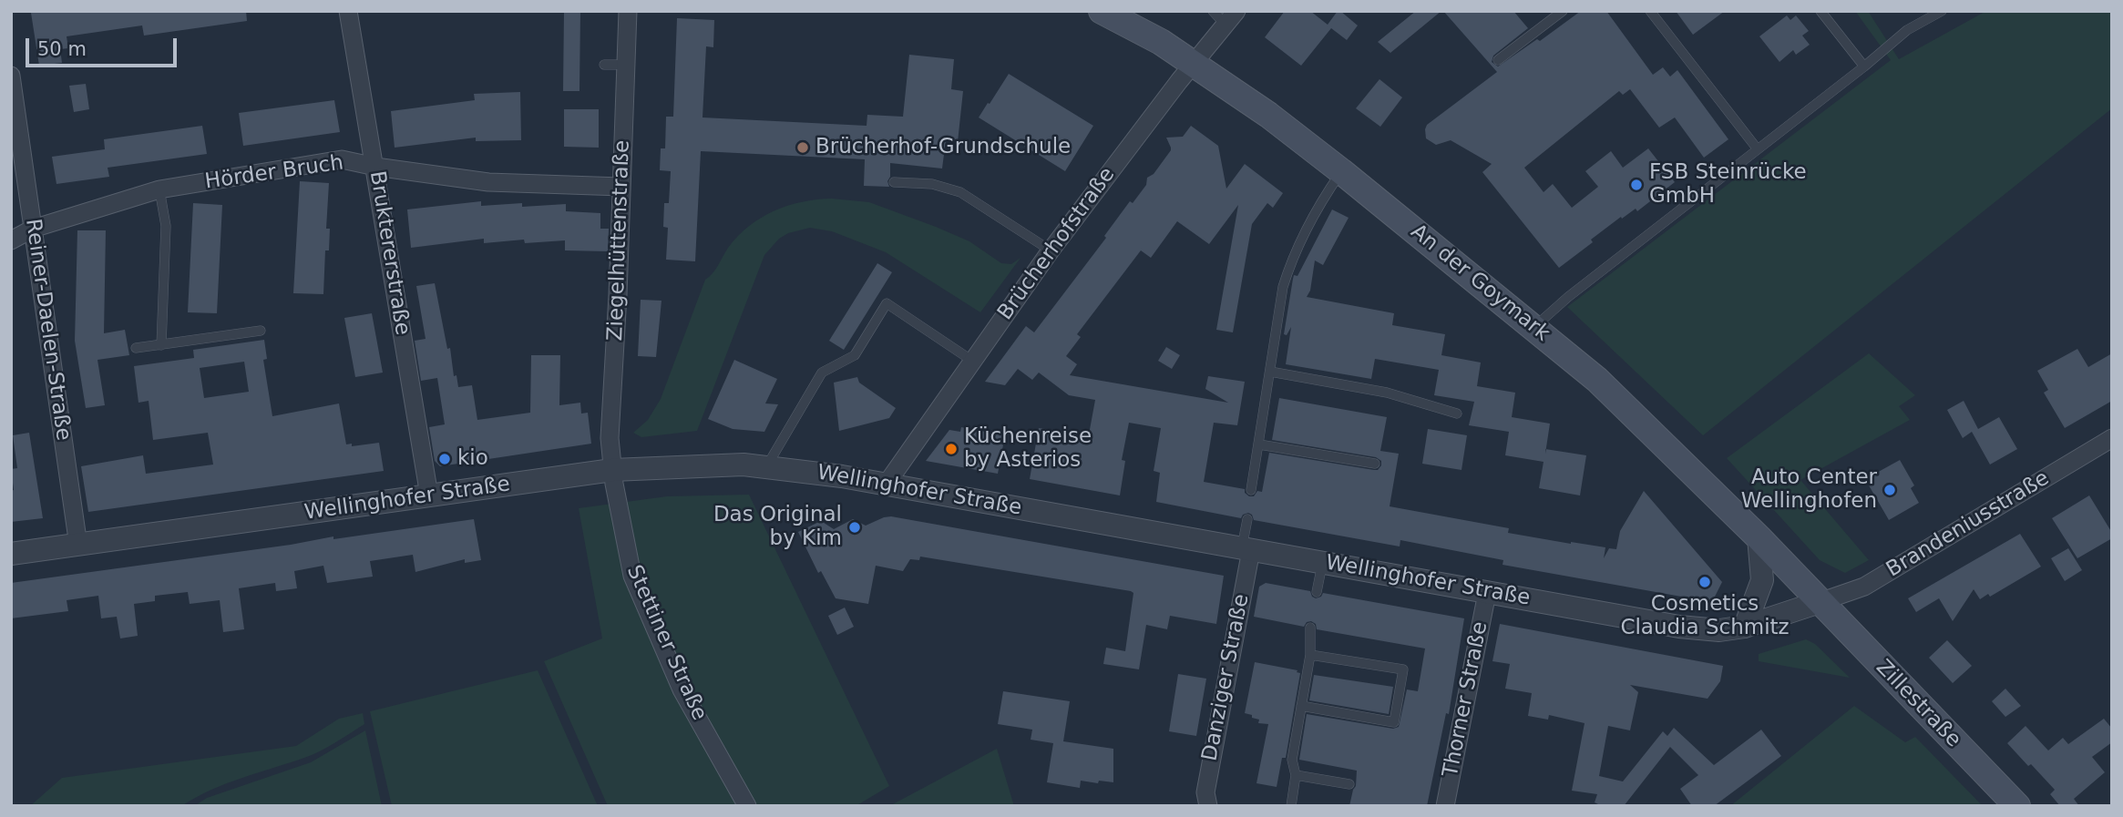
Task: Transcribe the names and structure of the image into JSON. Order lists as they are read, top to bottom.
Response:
{
  "streets": {
    "main road": ["An der Goymark", "Zillestraße"],
    "street": [
      "Hörder Bruch",
      "Ziegelhüttenstraße",
      "Brücherhofstraße",
      "Bruktererstraße",
      "Reiner-Daelen-Straße",
      "Wellinghofer Straße",
      "Brandeniusstraße",
      "Stettiner Straße",
      "Danziger Straße",
      "Thorner Straße"
    ]
  },
  "crossings": [
    ["Hörder Bruch", "Ziegelhüttenstraße"],
    ["Hörder Bruch", "Bruktererstraße"],
    ["Hörder Bruch", "Reiner-Daelen-Straße"],
    ["Ziegelhüttenstraße", "Wellinghofer Straße"],
    ["Ziegelhüttenstraße", "Stettiner Straße"],
    ["Brücherhofstraße", "An der Goymark"],
    ["Brücherhofstraße", "Wellinghofer Straße"],
    ["Bruktererstraße", "Wellinghofer Straße"],
    ["An der Goymark", "Wellinghofer Straße"],
    ["An der Goymark", "Brandeniusstraße"],
    ["An der Goymark", "Zillestraße"],
    ["Reiner-Daelen-Straße", "Wellinghofer Straße"],
    ["Wellinghofer Straße", "Brandeniusstraße"],
    ["Wellinghofer Straße", "Stettiner Straße"],
    ["Wellinghofer Straße", "Danziger Straße"],
    ["Wellinghofer Straße", "Thorner Straße"],
    ["Wellinghofer Straße", "Zillestraße"],
    ["Brandeniusstraße", "Zillestraße"]
  ],
  "places": [
    "Brücherhof-Grundschule",
    "FSB Steinrücke GmbH",
    "Küchenreise by Asterios",
    "kio",
    "Auto Center Wellinghofen",
    "Das Original by Kim",
    "Cosmetics Claudia Schmitz"
  ],
  "scale_bar": "50 m"
}
